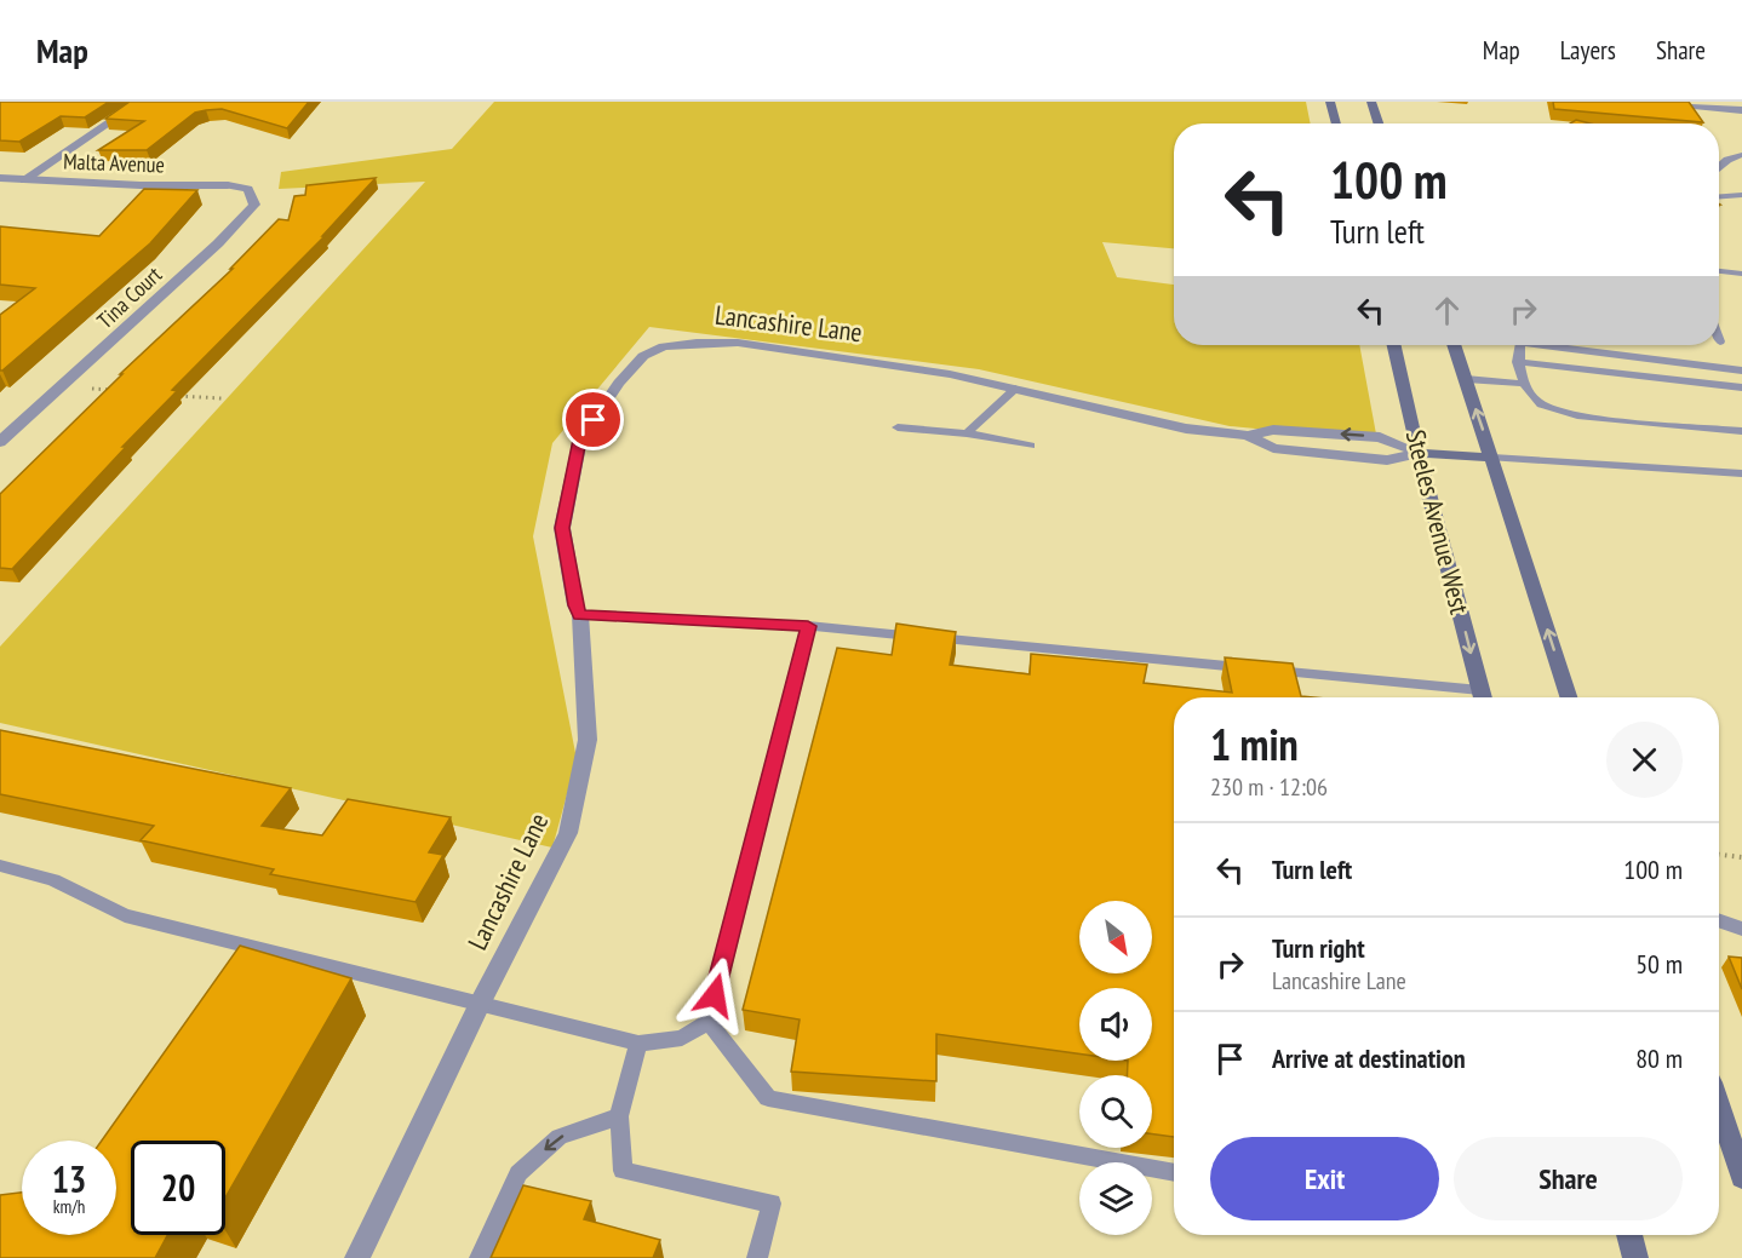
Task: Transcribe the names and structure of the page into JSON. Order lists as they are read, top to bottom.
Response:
{
  "streets": {
    "main road": ["Steeles Avenue West"],
    "street": ["Malta Avenue", "Tina Court", "Lancashire Lane"]
  },
  "crossings": [
    ["Malta Avenue", "Tina Court"],
    ["Lancashire Lane", "Steeles Avenue West"]
  ],
  "north": "bottom right",
  "page": {
    "header": "Map",
    "nav": ["Map", "Layers", "Share"],
    "turn": ["100 m", "Turn left"],
    "heading": ["1 min", "230 m · 12:06"],
    "list": [
      {
        "name": "Turn left",
        "value": "100 m"
      },
      {
        "name": "Turn right",
        "note": "Lancashire Lane",
        "value": "50 m"
      },
      {
        "name": "Arrive at destination",
        "value": "80 m"
      }
    ],
    "buttons": ["Exit", "Share"],
    "speed": "13 km/h",
    "limit": "20"
  }
}
